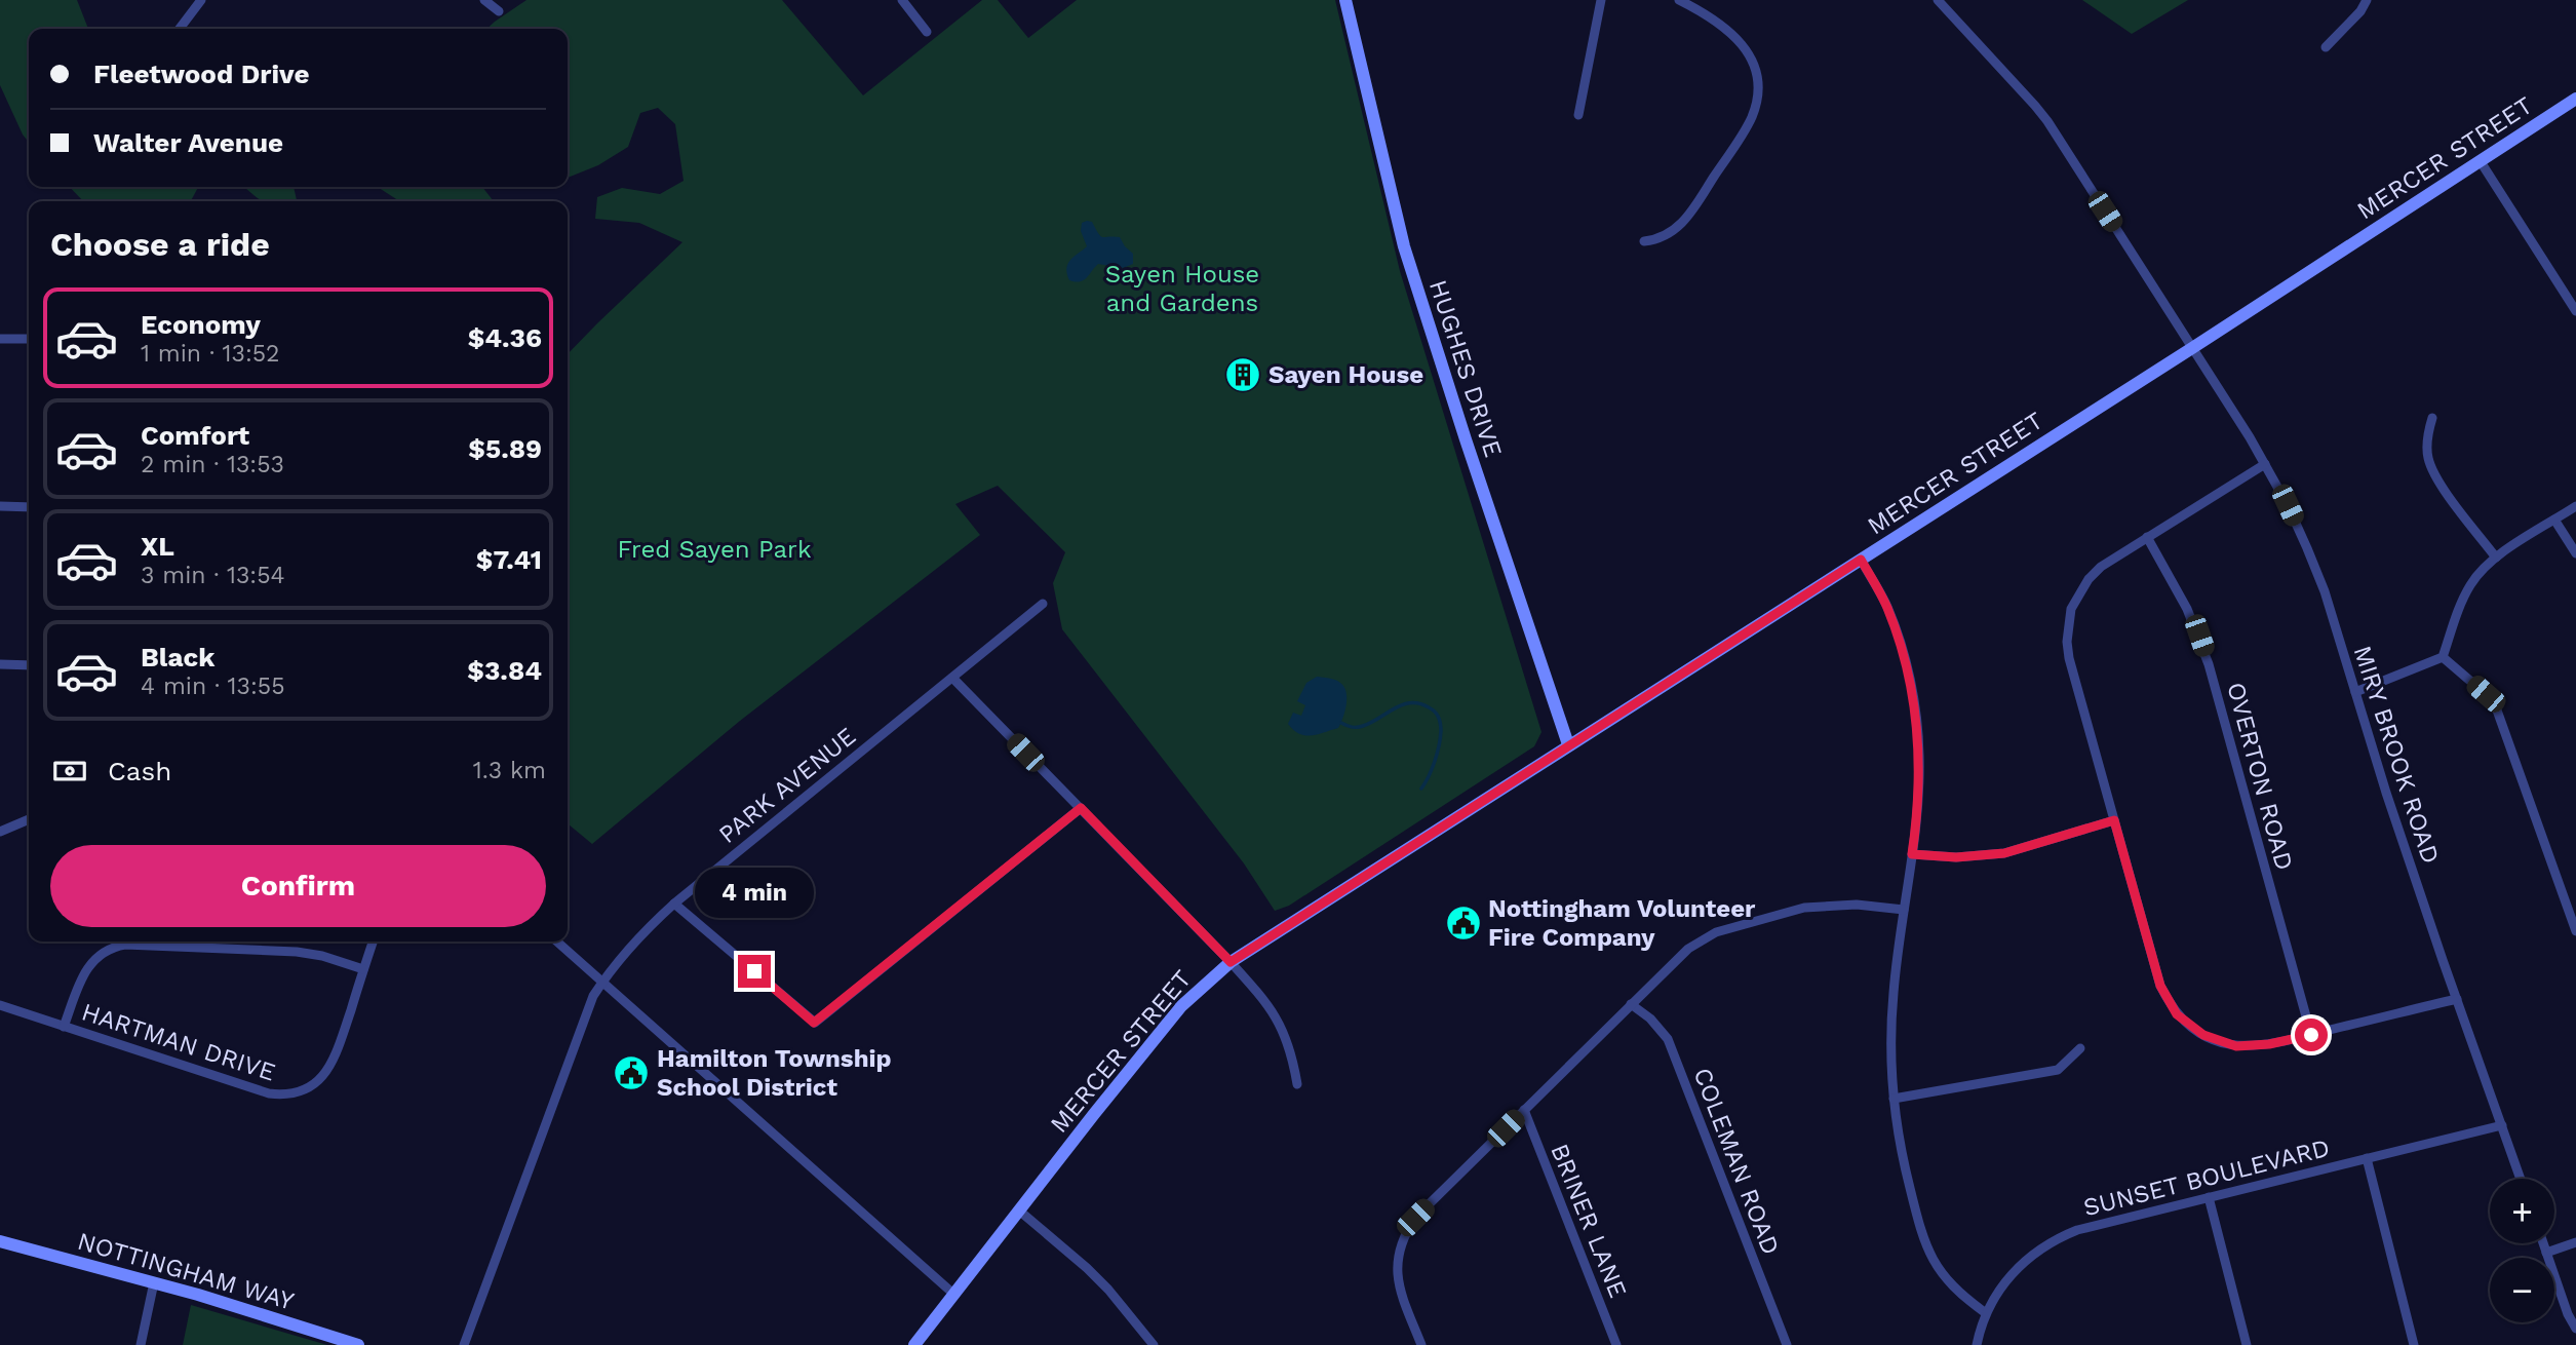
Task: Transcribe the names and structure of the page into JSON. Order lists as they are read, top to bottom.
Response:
{
  "streets": {
    "street": [
      "MERCER STREET",
      "HUGHES DRIVE",
      "MIRY BROOK ROAD",
      "OVERTON ROAD",
      "PARK AVENUE",
      "HARTMAN DRIVE",
      "COLEMAN ROAD",
      "SUNSET BOULEVARD",
      "BRINER LANE",
      "NOTTINGHAM WAY"
    ]
  },
  "crossings": [
    ["MERCER STREET", "HUGHES DRIVE"],
    ["MERCER STREET", "MIRY BROOK ROAD"],
    ["MIRY BROOK ROAD", "SUNSET BOULEVARD"]
  ],
  "parks": ["Sayen House and Gardens", "Fred Sayen Park"],
  "places": {
    "building": ["Sayen House"],
    "public building": ["Nottingham Volunteer Fire Company", "Hamilton Township School District"]
  },
  "page": {
    "banner": ["Fleetwood Drive", "Walter Avenue"],
    "heading": "Choose a ride",
    "list": [
      {
        "name": "Economy",
        "note": "1 min · 13:52",
        "value": "$4.36"
      },
      {
        "name": "Comfort",
        "note": "2 min · 13:53",
        "value": "$5.89"
      },
      {
        "name": "XL",
        "note": "3 min · 13:54",
        "value": "$7.41"
      },
      {
        "name": "Black",
        "note": "4 min · 13:55",
        "value": "$3.84"
      }
    ],
    "pay": ["Cash", "1.3 km"],
    "buttons": "Confirm",
    "bubble": "4 min",
    "map_buttons": ["+", "−"]
  }
}
